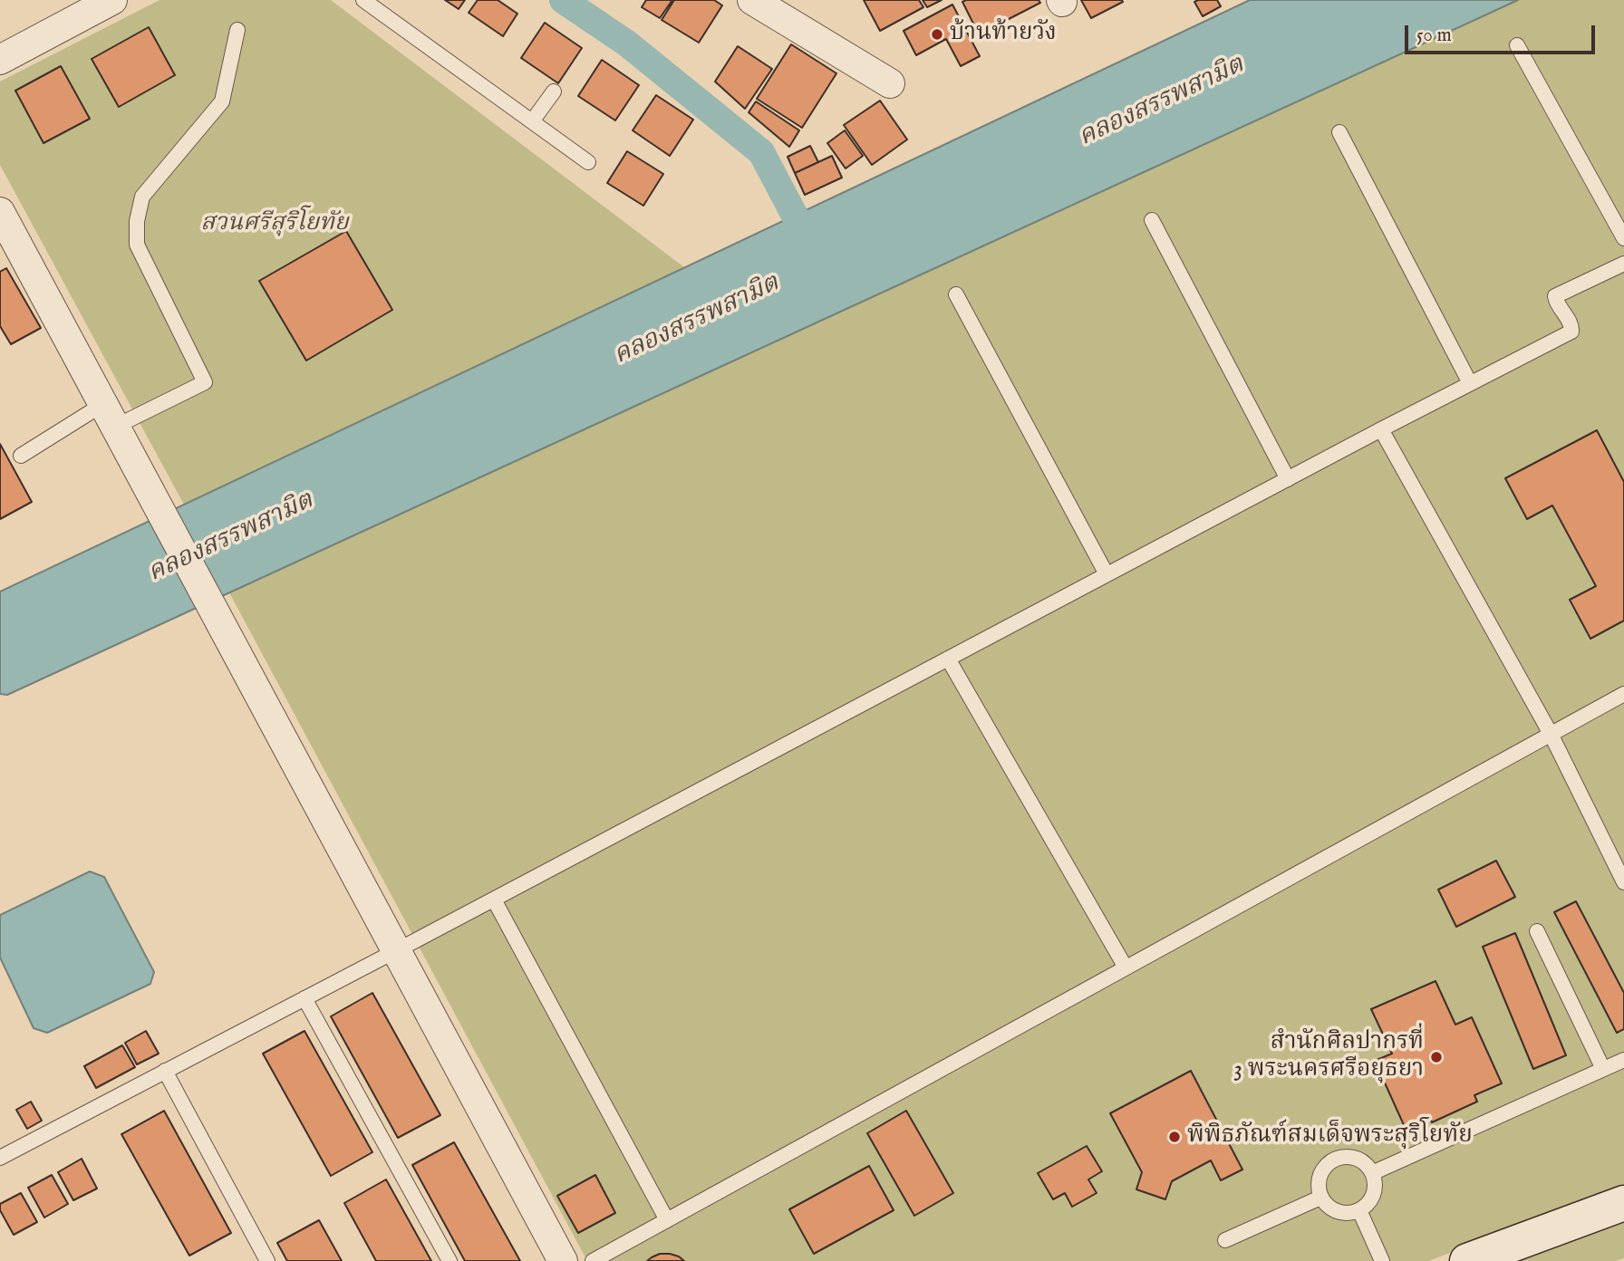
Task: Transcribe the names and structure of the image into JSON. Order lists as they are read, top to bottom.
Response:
{
  "water": ["คลองสรรพสามิต"],
  "parks": ["สวนศรีสุริโยทัย"],
  "places": ["บ้านท้ายวัง", "สำนักศิลปากรที่ 3 พระนครศรีอยุธยา", "พิพิธภัณฑ์สมเด็จพระสุริโยทัย"],
  "scale_bar": "50 m"
}
